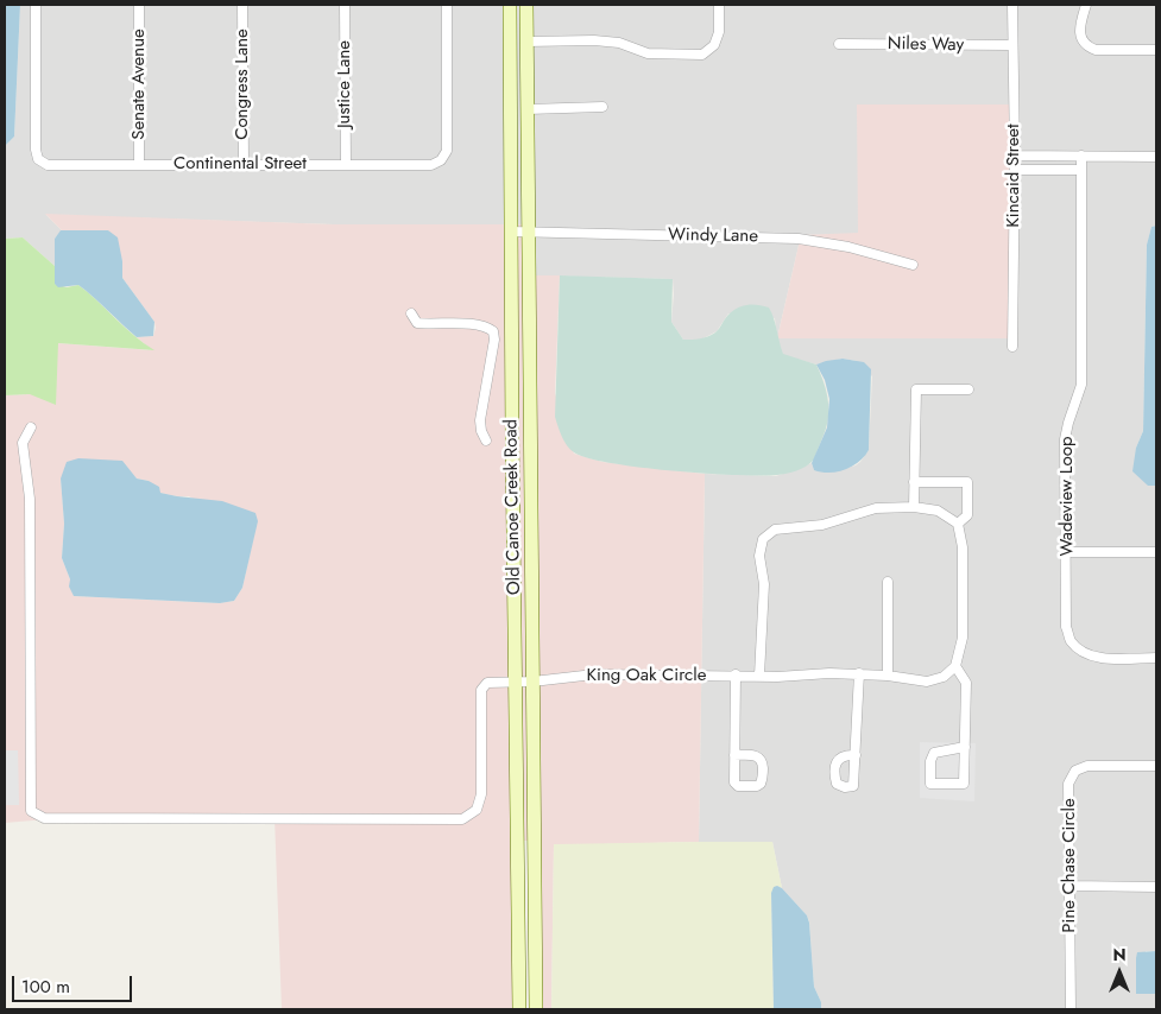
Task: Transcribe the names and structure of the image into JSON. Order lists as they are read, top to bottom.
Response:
{
  "streets": {
    "main road": ["Old Canoe Creek Road"],
    "street": [
      "Niles Way",
      "Senate Avenue",
      "Congress Lane",
      "Justice Lane",
      "Continental Street",
      "Kincaid Street",
      "Windy Lane",
      "Wadeview Loop",
      "King Oak Circle",
      "Pine Chase Circle"
    ]
  },
  "crossings": [
    ["Niles Way", "Kincaid Street"],
    ["Senate Avenue", "Continental Street"],
    ["Congress Lane", "Continental Street"],
    ["Justice Lane", "Continental Street"],
    ["Windy Lane", "Old Canoe Creek Road"],
    ["Old Canoe Creek Road", "King Oak Circle"]
  ],
  "scale_bar": "100 m",
  "north": "top"
}
